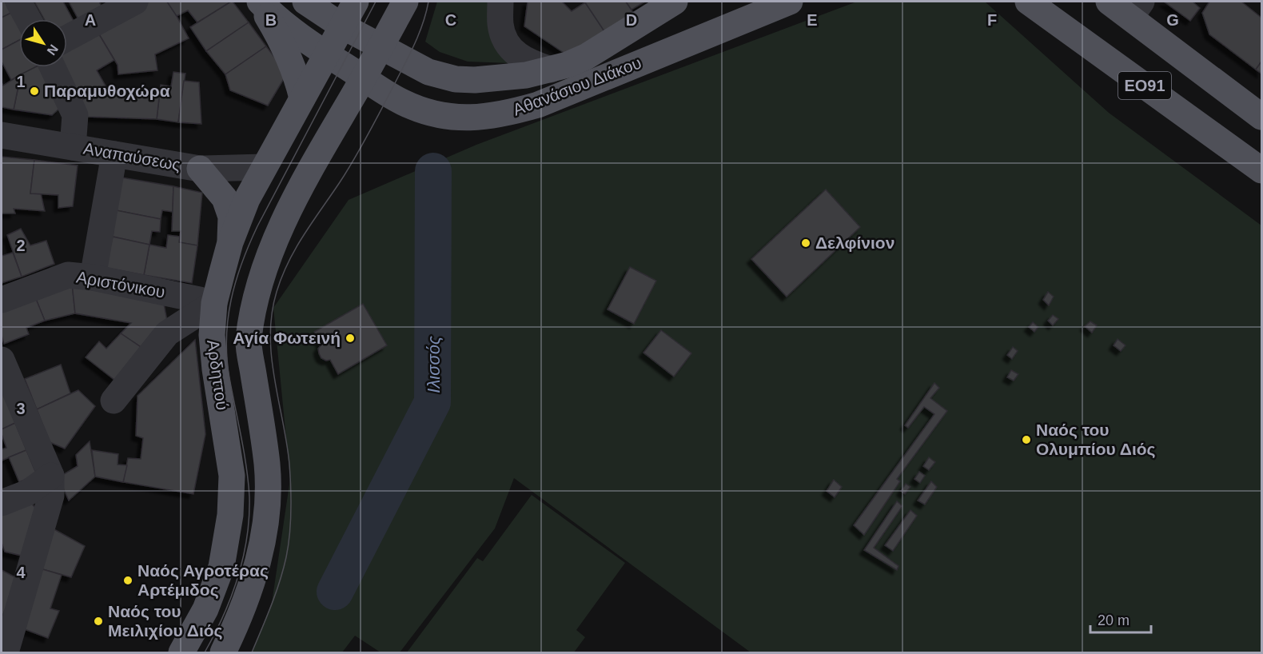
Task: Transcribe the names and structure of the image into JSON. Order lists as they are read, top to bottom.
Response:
{
  "streets": {
    "main road": ["ΕΟ91", "Αθανάσιου Διάκου", "Αρδηττού"],
    "street": ["Αναπαύσεως", "Αριστόνικου"]
  },
  "crossings": [
    ["Αθανάσιου Διάκου", "Αρδηττού"],
    ["Αναπαύσεως", "Αρδηττού"],
    ["Αριστόνικου", "Αρδηττού"]
  ],
  "water": ["Ιλισσός"],
  "places": [
    "Παραμυθοχώρα",
    "Δελφίνιον",
    "Αγία Φωτεινή",
    "Ναός του Ολυμπίου Διός",
    "Ναός Αγροτέρας Αρτέμιδος",
    "Ναός του Μειλιχίου Διός"
  ],
  "scale_bar": "20 m",
  "north": "bottom right",
  "grid": {
    "columns": [
      "A",
      "B",
      "C",
      "D",
      "E",
      "F",
      "G"
    ],
    "rows": [
      "1",
      "2",
      "3",
      "4"
    ]
  }
}
